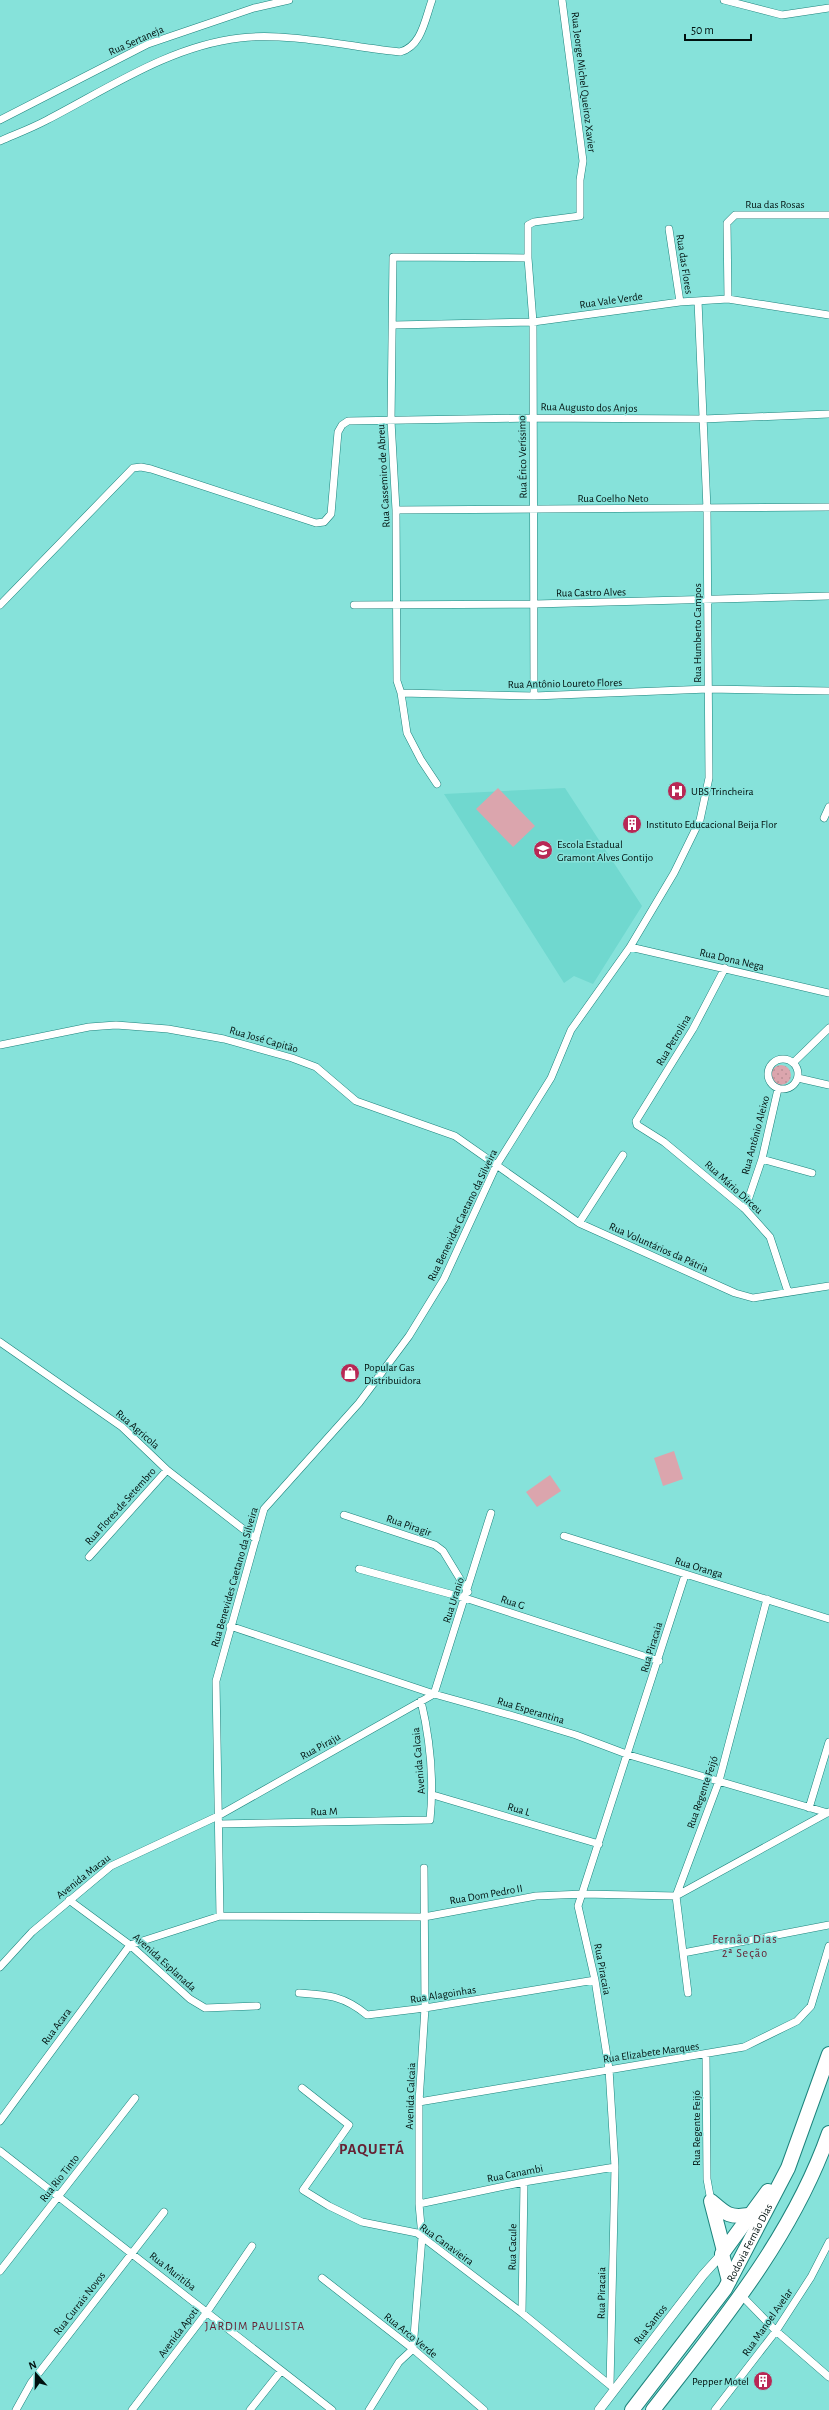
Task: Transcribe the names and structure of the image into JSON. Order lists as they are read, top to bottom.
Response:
{
  "streets": {
    "highway": ["Rodovia Fernão Dias"],
    "street": [
      "Rua Sertaneja",
      "Rua Jeorge Michel Queiroz Xavier",
      "Rua das Rosas",
      "Rua das Flores",
      "Rua Vale Verde",
      "Rua Augusto dos Anjos",
      "Rua Érico Veríssimo",
      "Rua Cassemiro de Abreu",
      "Rua Coelho Neto",
      "Rua Castro Alves",
      "Rua Humberto Campos",
      "Rua Antônio Loureto Flores",
      "Rua Dona Nega",
      "Rua José Capitão",
      "Rua Petrolina",
      "Rua Antônio Aleixo",
      "Rua Mário Dirceu",
      "Rua Benevides Caetano da Silveira",
      "Rua Voluntários da Pátria",
      "Rua Agricola",
      "Rua Flores de Setembro",
      "Rua Piragir",
      "Rua Oranga",
      "Rua Uranio",
      "Rua G",
      "Rua Piracaia",
      "Rua Esperantina",
      "Rua Piraju",
      "Avenida Calcaia",
      "Rua Regente Feijó",
      "Rua L",
      "Rua M",
      "Avenida Macau",
      "Rua Dom Pedro II",
      "Avenida Esplanada",
      "Rua Alagoinhas",
      "Rua Acara",
      "Rua Elizabete Marques",
      "Rua Canambi",
      "Rua Rio Tinto",
      "Rua Canavieira",
      "Rua Cacule",
      "Rua Muritiba",
      "Rua Currais Novos",
      "Rua Manoel Avelar",
      "Rua Santos",
      "Avenida Apoti",
      "Rua Arco Verde"
    ]
  },
  "crossings": [
    ["Rua Jeorge Michel Queiroz Xavier", "Rua Érico Veríssimo"],
    ["Rua das Rosas", "Rua Vale Verde"],
    ["Rua das Flores", "Rua Vale Verde"],
    ["Rua Vale Verde", "Rua Érico Veríssimo"],
    ["Rua Vale Verde", "Rua Cassemiro de Abreu"],
    ["Rua Vale Verde", "Rua Humberto Campos"],
    ["Rua Augusto dos Anjos", "Rua Érico Veríssimo"],
    ["Rua Augusto dos Anjos", "Rua Cassemiro de Abreu"],
    ["Rua Augusto dos Anjos", "Rua Humberto Campos"],
    ["Rua Érico Veríssimo", "Rua Cassemiro de Abreu"],
    ["Rua Érico Veríssimo", "Rua Coelho Neto"],
    ["Rua Érico Veríssimo", "Rua Castro Alves"],
    ["Rua Érico Veríssimo", "Rua Antônio Loureto Flores"],
    ["Rua Cassemiro de Abreu", "Rua Coelho Neto"],
    ["Rua Cassemiro de Abreu", "Rua Castro Alves"],
    ["Rua Cassemiro de Abreu", "Rua Antônio Loureto Flores"],
    ["Rua Coelho Neto", "Rua Humberto Campos"],
    ["Rua Castro Alves", "Rua Humberto Campos"],
    ["Rua Humberto Campos", "Rua Antônio Loureto Flores"],
    ["Rua Humberto Campos", "Rua Dona Nega"],
    ["Rua Humberto Campos", "Rua Benevides Caetano da Silveira"],
    ["Rua Dona Nega", "Rua Petrolina"],
    ["Rua Dona Nega", "Rua Benevides Caetano da Silveira"],
    ["Rua José Capitão", "Rua Benevides Caetano da Silveira"],
    ["Rua José Capitão", "Rua Voluntários da Pátria"],
    ["Rua Petrolina", "Rua Mário Dirceu"],
    ["Rua Antônio Aleixo", "Rua Mário Dirceu"],
    ["Rua Mário Dirceu", "Rua Voluntários da Pátria"],
    ["Rua Benevides Caetano da Silveira", "Rua Voluntários da Pátria"],
    ["Rua Benevides Caetano da Silveira", "Rua Agricola"],
    ["Rua Benevides Caetano da Silveira", "Rua Esperantina"],
    ["Rua Benevides Caetano da Silveira", "Rua Piraju"],
    ["Rua Benevides Caetano da Silveira", "Rua M"],
    ["Rua Benevides Caetano da Silveira", "Avenida Macau"],
    ["Rua Benevides Caetano da Silveira", "Rua Dom Pedro II"],
    ["Rua Agricola", "Rua Flores de Setembro"],
    ["Rua Piragir", "Rua Uranio"],
    ["Rua Piragir", "Rua G"],
    ["Rua Oranga", "Rua Piracaia"],
    ["Rua Oranga", "Rua Regente Feijó"],
    ["Rua Uranio", "Rua G"],
    ["Rua Uranio", "Rua Esperantina"],
    ["Rua Uranio", "Rua Piraju"],
    ["Rua G", "Rua Piracaia"],
    ["Rua Piracaia", "Rua Esperantina"],
    ["Rua Piracaia", "Rua L"],
    ["Rua Piracaia", "Rua Dom Pedro II"],
    ["Rua Piracaia", "Rua Alagoinhas"],
    ["Rua Piracaia", "Rua Elizabete Marques"],
    ["Rua Piracaia", "Rua Canambi"],
    ["Rua Piracaia", "Rua Canavieira"],
    ["Rua Piracaia", "Rua Santos"],
    ["Rua Esperantina", "Rua Piraju"],
    ["Rua Esperantina", "Rua Regente Feijó"],
    ["Rua Esperantina", "Rua Dom Pedro II"],
    ["Rua Piraju", "Avenida Calcaia"],
    ["Rua Piraju", "Rua M"],
    ["Rua Piraju", "Avenida Macau"],
    ["Avenida Calcaia", "Rua L"],
    ["Avenida Calcaia", "Rua M"],
    ["Avenida Calcaia", "Rua Dom Pedro II"],
    ["Avenida Calcaia", "Rua Alagoinhas"],
    ["Avenida Calcaia", "Rua Elizabete Marques"],
    ["Avenida Calcaia", "Rua Canambi"],
    ["Avenida Calcaia", "Rua Canavieira"],
    ["Avenida Calcaia", "Rua Arco Verde"],
    ["Rua Regente Feijó", "Rua Dom Pedro II"],
    ["Rua Regente Feijó", "Rua Elizabete Marques"],
    ["Rua M", "Avenida Macau"],
    ["Avenida Macau", "Avenida Esplanada"],
    ["Rua Dom Pedro II", "Avenida Esplanada"],
    ["Rua Dom Pedro II", "Rua Acara"],
    ["Avenida Esplanada", "Rua Acara"],
    ["Rua Canambi", "Rua Cacule"],
    ["Rua Rio Tinto", "Rua Muritiba"],
    ["Rua Canavieira", "Rua Cacule"],
    ["Rua Canavieira", "Rua Santos"],
    ["Rua Muritiba", "Rua Currais Novos"],
    ["Rua Muritiba", "Avenida Apoti"]
  ],
  "districts": ["Fernão Dias 2ª Seção", "PAQUETÁ", "JARDIM PAULISTA"],
  "places": {
    "hospital": ["UBS Trincheira"],
    "building": ["Instituto Educacional Beija Flor", "Pepper Motel"],
    "school or university": ["Escola Estadual Gramont Alves Gontijo"],
    "shop": ["Popular Gas Distribuidora"]
  },
  "scale_bar": "50 m",
  "north": "top"
}
